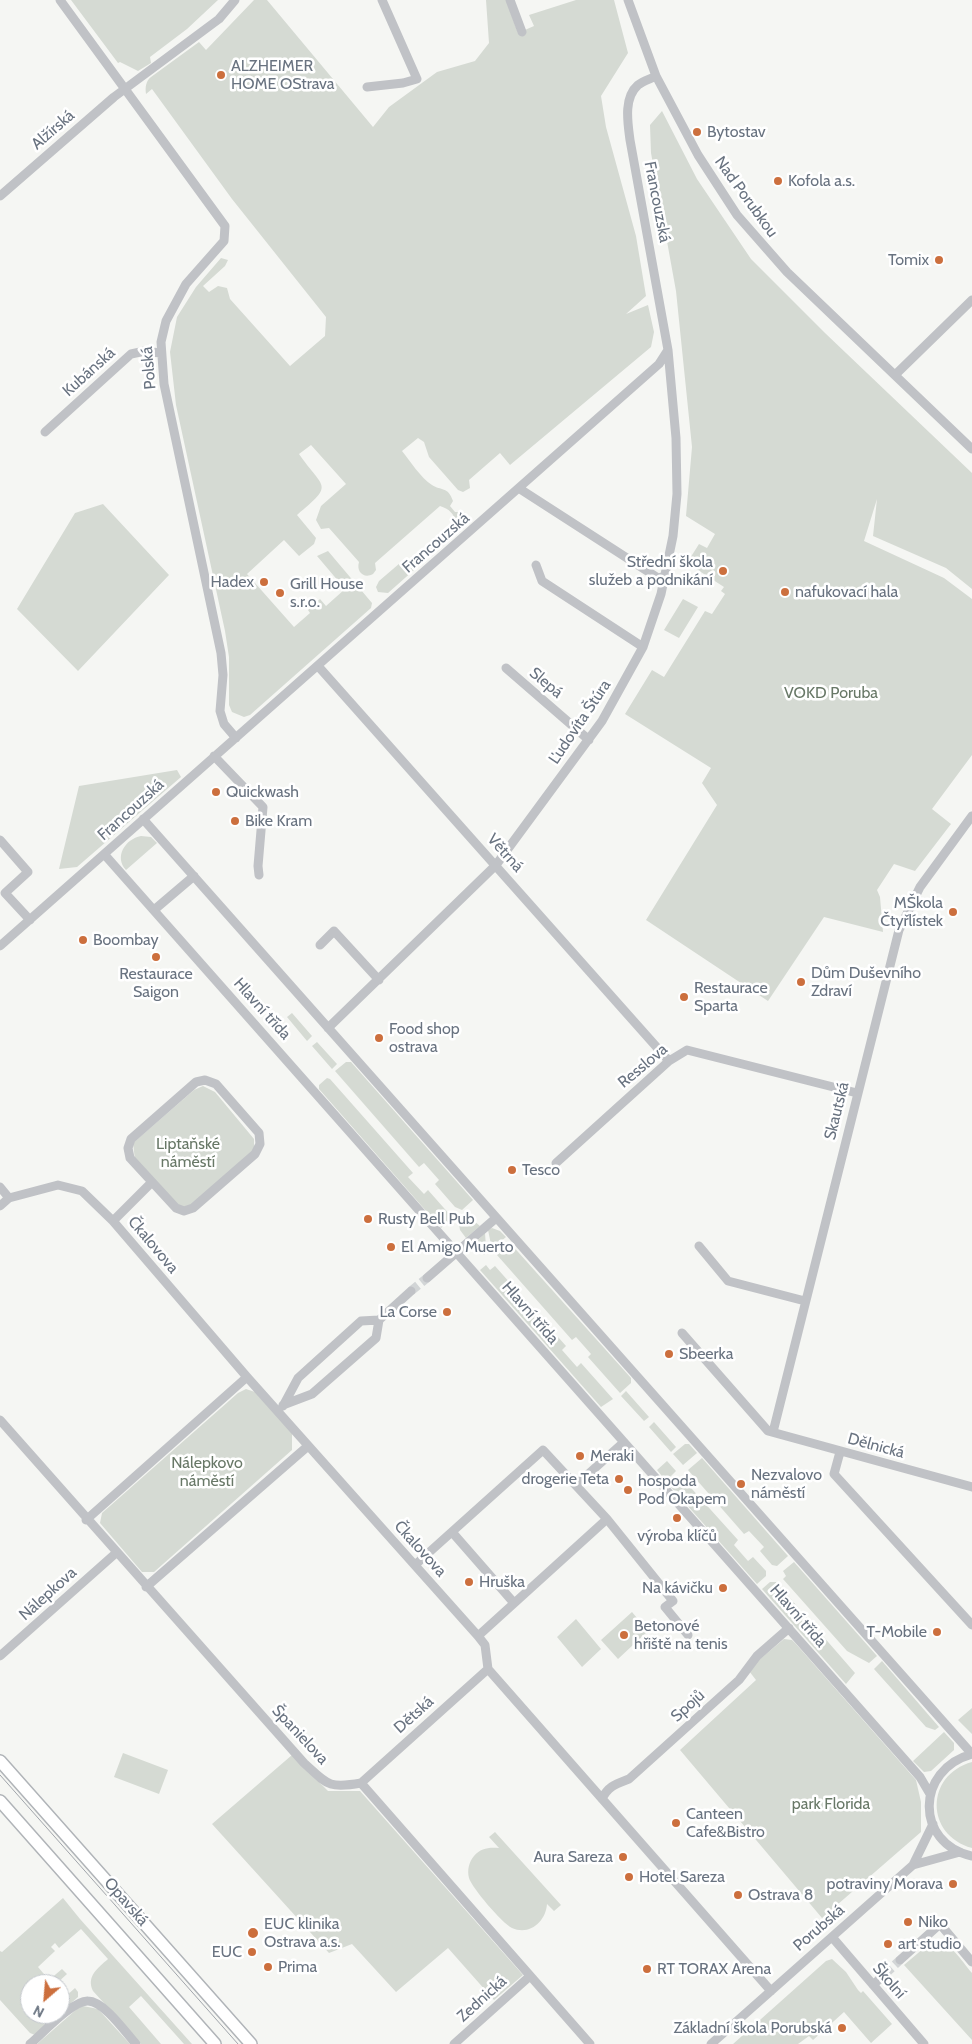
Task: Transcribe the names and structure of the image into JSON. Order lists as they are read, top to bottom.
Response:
{
  "streets": {
    "main road": ["Opavská"],
    "street": [
      "Alžírská",
      "Nad Porubkou",
      "Francouzská",
      "Polská",
      "Kubánská",
      "Slepá",
      "Ľudovíta Štúra",
      "Větrná",
      "Hlavní třída",
      "Resslova",
      "Skautská",
      "Čkalovova",
      "Dělnická",
      "Nálepkova",
      "Spojů",
      "Dětská",
      "Španielova",
      "Porubská",
      "Školní",
      "Zednická"
    ]
  },
  "crossings": [
    ["Alžírská", "Polská"],
    ["Nad Porubkou", "Francouzská"],
    ["Francouzská", "Polská"],
    ["Francouzská", "Ľudovíta Štúra"],
    ["Francouzská", "Větrná"],
    ["Francouzská", "Hlavní třída"],
    ["Polská", "Kubánská"],
    ["Slepá", "Ľudovíta Štúra"],
    ["Ľudovíta Štúra", "Větrná"],
    ["Větrná", "Resslova"],
    ["Hlavní třída", "Spojů"],
    ["Resslova", "Skautská"],
    ["Skautská", "Dělnická"],
    ["Čkalovova", "Dětská"],
    ["Nálepkova", "Španielova"],
    ["Dětská", "Španielova"],
    ["Porubská", "Školní"]
  ],
  "parks": [
    "VOKD Poruba",
    "Liptaňské náměstí",
    "Nálepkovo náměstí",
    "park Florida"
  ],
  "places": [
    "ALZHEIMER HOME OStrava",
    "Bytostav",
    "Kofola a.s.",
    "Tomix",
    "Střední škola služeb a podnikání",
    "Hadex",
    "nafukovací hala",
    "Grill House s.r.o.",
    "Quickwash",
    "Bike Kram",
    "MŠkola Čtyřlístek",
    "Boombay",
    "Restaurace Saigon",
    "Dům Duševního Zdraví",
    "Restaurace Sparta",
    "Food shop ostrava",
    "Tesco",
    "Rusty Bell Pub",
    "El Amigo Muerto",
    "La Corse",
    "Sbeerka",
    "Meraki",
    "drogerie Teta",
    "Nezvalovo náměstí",
    "hospoda Pod Okapem",
    "výroba klíčů",
    "Hruška",
    "Na kávičku",
    "T-Mobile",
    "Betonové hřiště na tenis",
    "Canteen Cafe&Bistro",
    "Aura Sareza",
    "Hotel Sareza",
    "potraviny Morava",
    "Ostrava 8",
    "Niko",
    "EUC klinika Ostrava a.s.",
    "art studio",
    "EUC",
    "Prima",
    "RT TORAX Arena",
    "Základní škola Porubská"
  ],
  "north": "bottom left"
}
